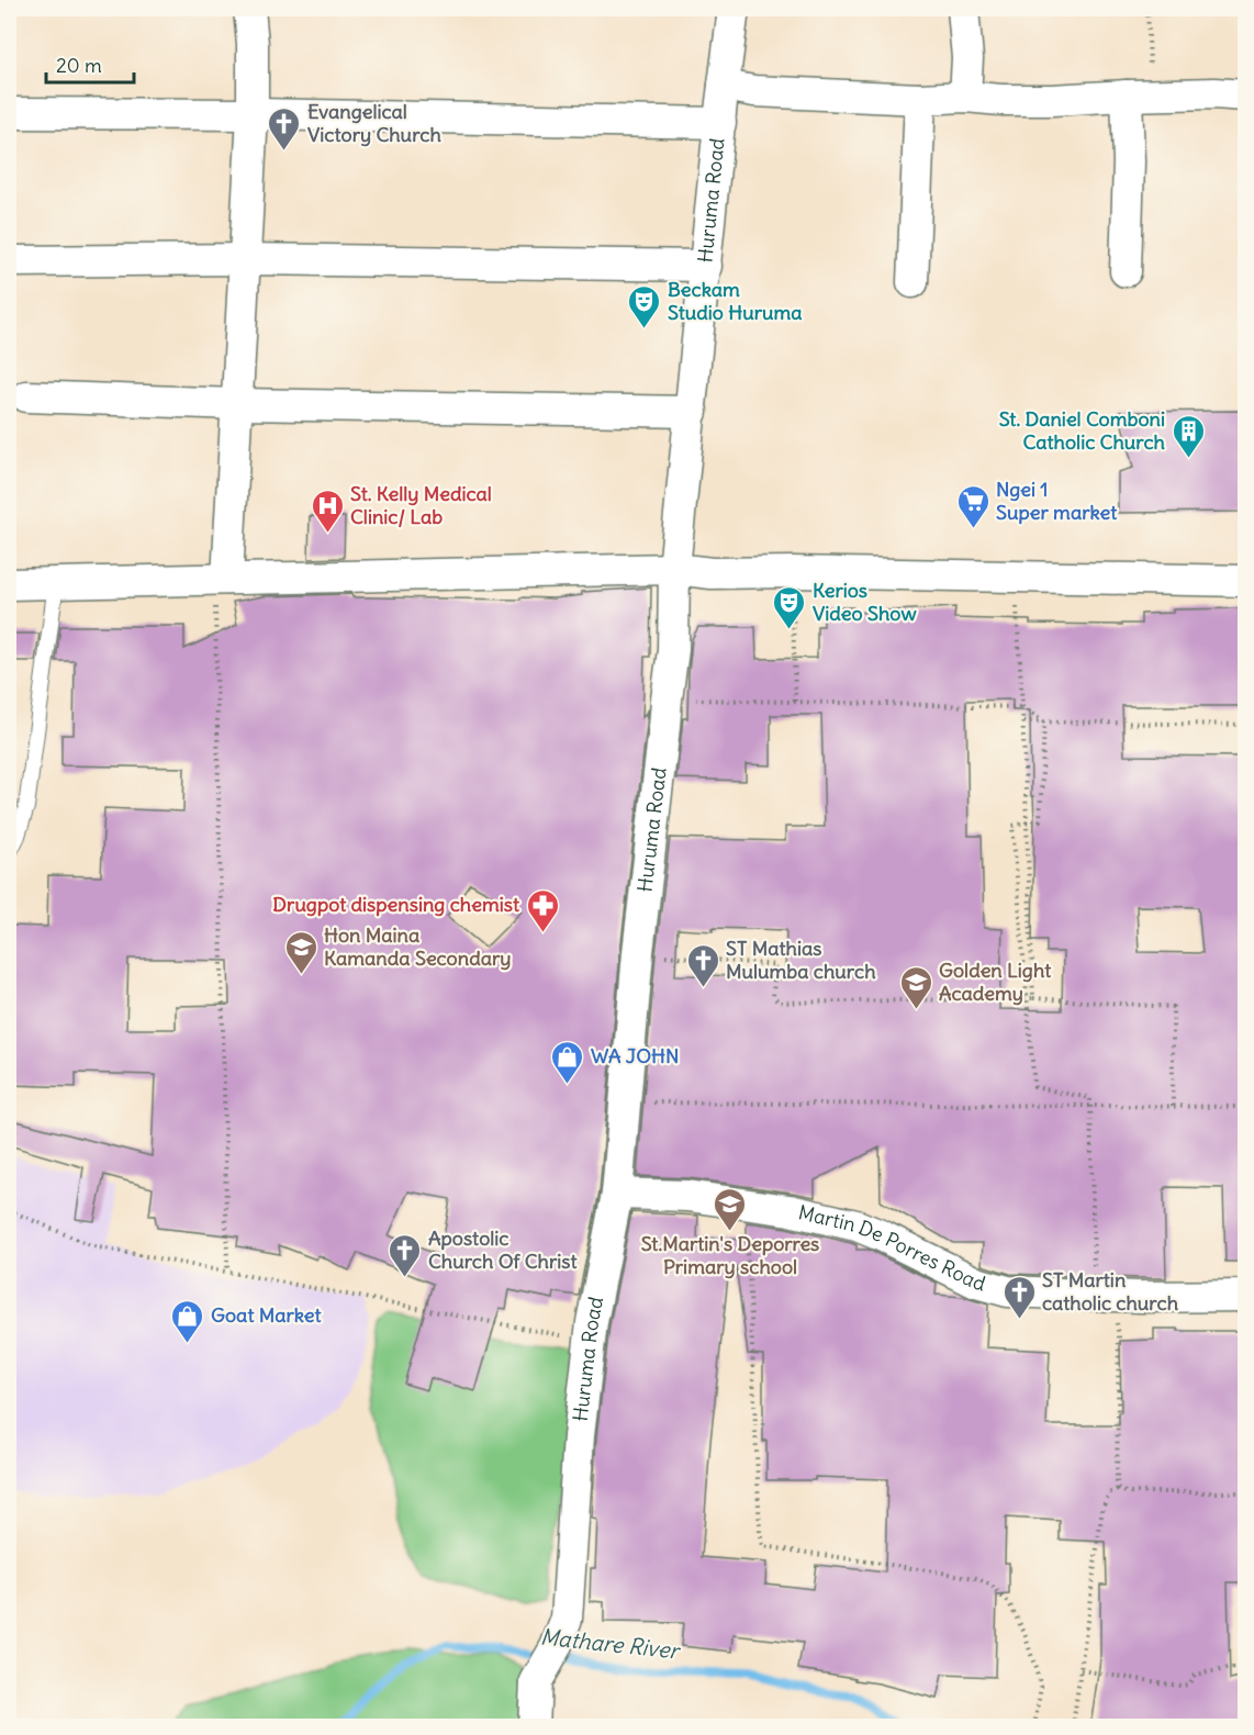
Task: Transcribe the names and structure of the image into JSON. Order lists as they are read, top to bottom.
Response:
{
  "streets": {
    "street": ["Huruma Road", "Martin De Porres Road"]
  },
  "crossings": [
    ["Huruma Road", "Martin De Porres Road"]
  ],
  "water": ["Mathare River"],
  "places": {
    "church": [
      "Evangelical Victory Church",
      "ST Mathias Mulumba church",
      "Apostolic Church Of Christ",
      "ST Martin catholic church"
    ],
    "theatre": ["Beckam Studio Huruma", "Kerios Video Show"],
    "building": ["St. Daniel Comboni Catholic Church"],
    "supermarket": ["Ngei 1 Super market"],
    "hospital": ["St. Kelly Medical Clinic/ Lab"],
    "pharmacy": ["Drugpot dispensing chemist"],
    "school or university": ["Hon Maina Kamanda Secondary", "Golden Light Academy", "St.Martin's Deporres Primary school"],
    "shop": ["WA JOHN", "Goat Market"]
  },
  "scale_bar": "20 m"
}
